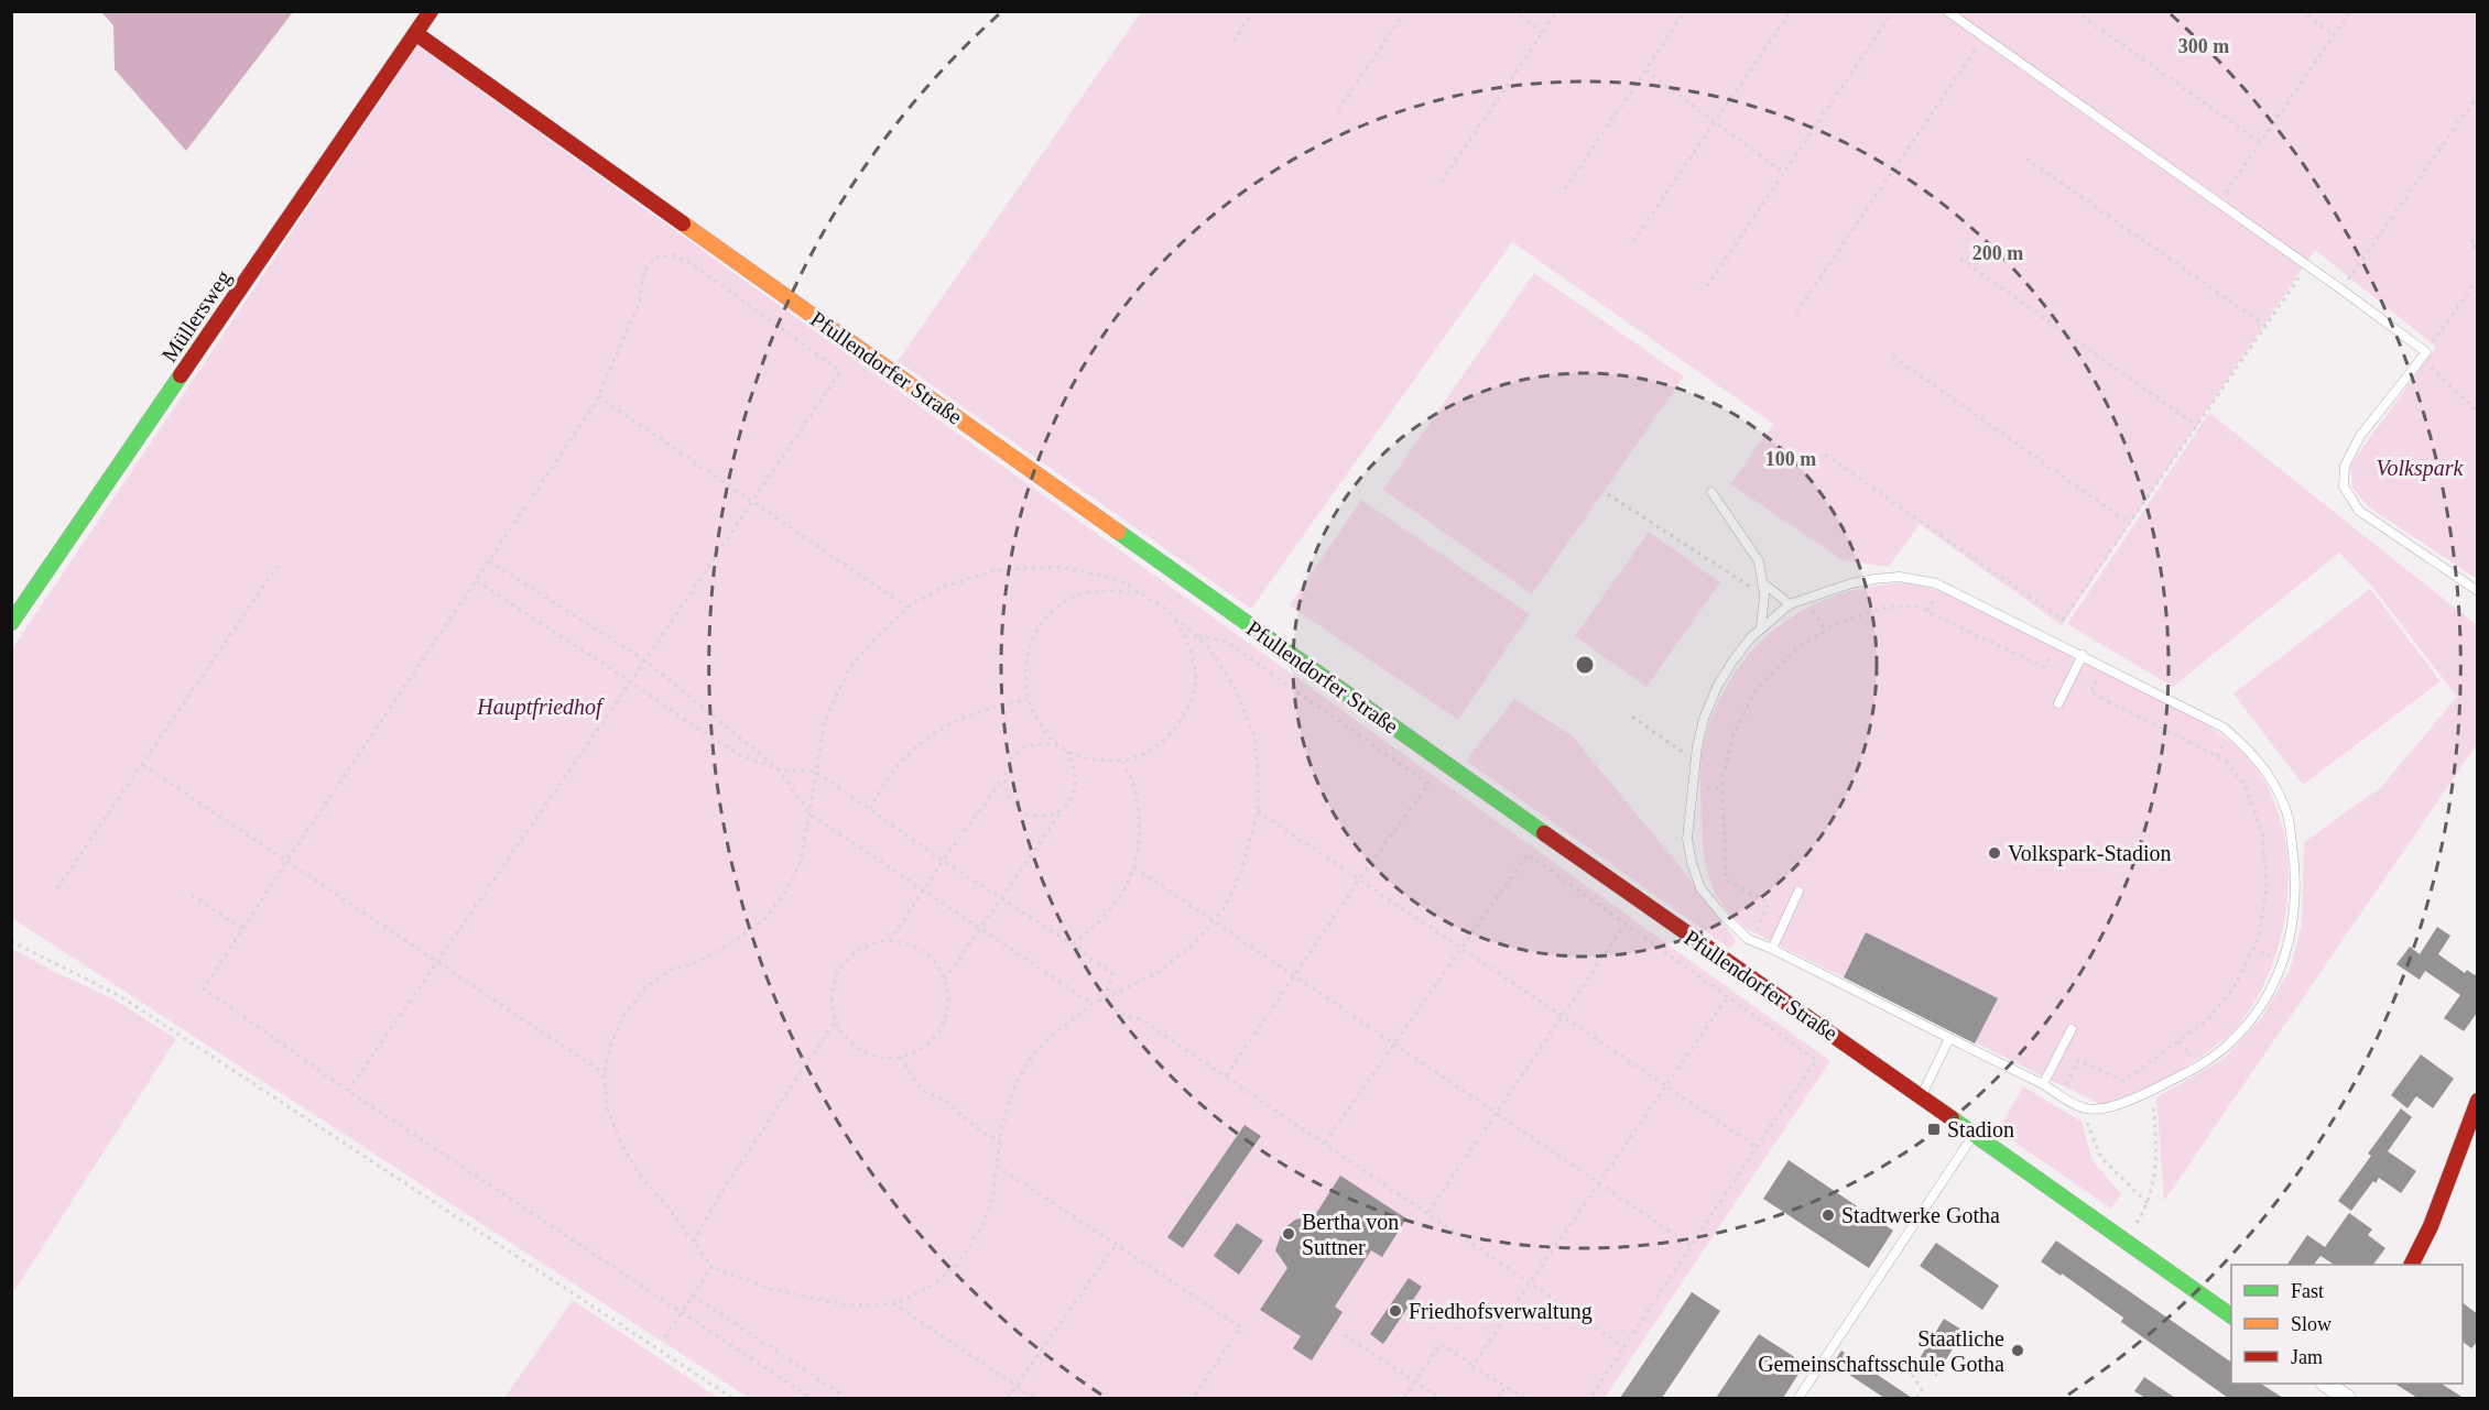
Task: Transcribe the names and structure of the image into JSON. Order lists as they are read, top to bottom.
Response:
{
  "streets": {
    "street": ["Müllersweg", "Pfullendorfer Straße"]
  },
  "crossings": [
    ["Müllersweg", "Pfullendorfer Straße"]
  ],
  "parks": ["Volkspark", "Hauptfriedhof"],
  "places": {
    "other": [
      "Volkspark-Stadion",
      "Stadtwerke Gotha",
      "Bertha von Suttner",
      "Friedhofsverwaltung",
      "Staatliche Gemeinschaftsschule Gotha"
    ],
    "transit": ["Stadion"]
  },
  "legend": ["Fast", "Slow", "Jam"],
  "rings": ["300 m", "200 m", "100 m"]
}
